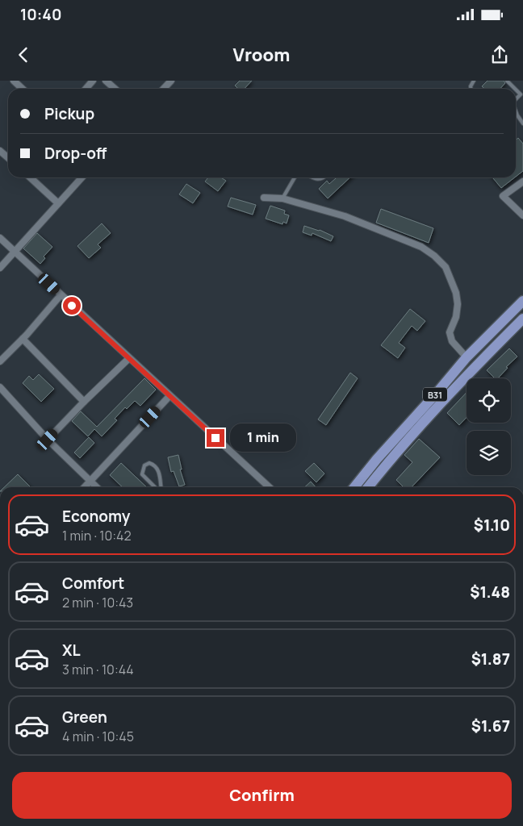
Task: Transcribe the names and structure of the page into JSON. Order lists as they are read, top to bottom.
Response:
{
  "streets": {
    "main road": ["B31"]
  },
  "page": {
    "status": "10:40",
    "header": "Vroom",
    "banner": ["Pickup", "Drop-off"],
    "bubble": "1 min",
    "list": [
      {
        "name": "Economy",
        "note": "1 min · 10:42",
        "value": "$1.10"
      },
      {
        "name": "Comfort",
        "note": "2 min · 10:43",
        "value": "$1.48"
      },
      {
        "name": "XL",
        "note": "3 min · 10:44",
        "value": "$1.87"
      },
      {
        "name": "Green",
        "note": "4 min · 10:45",
        "value": "$1.67"
      }
    ],
    "buttons": "Confirm"
  }
}
